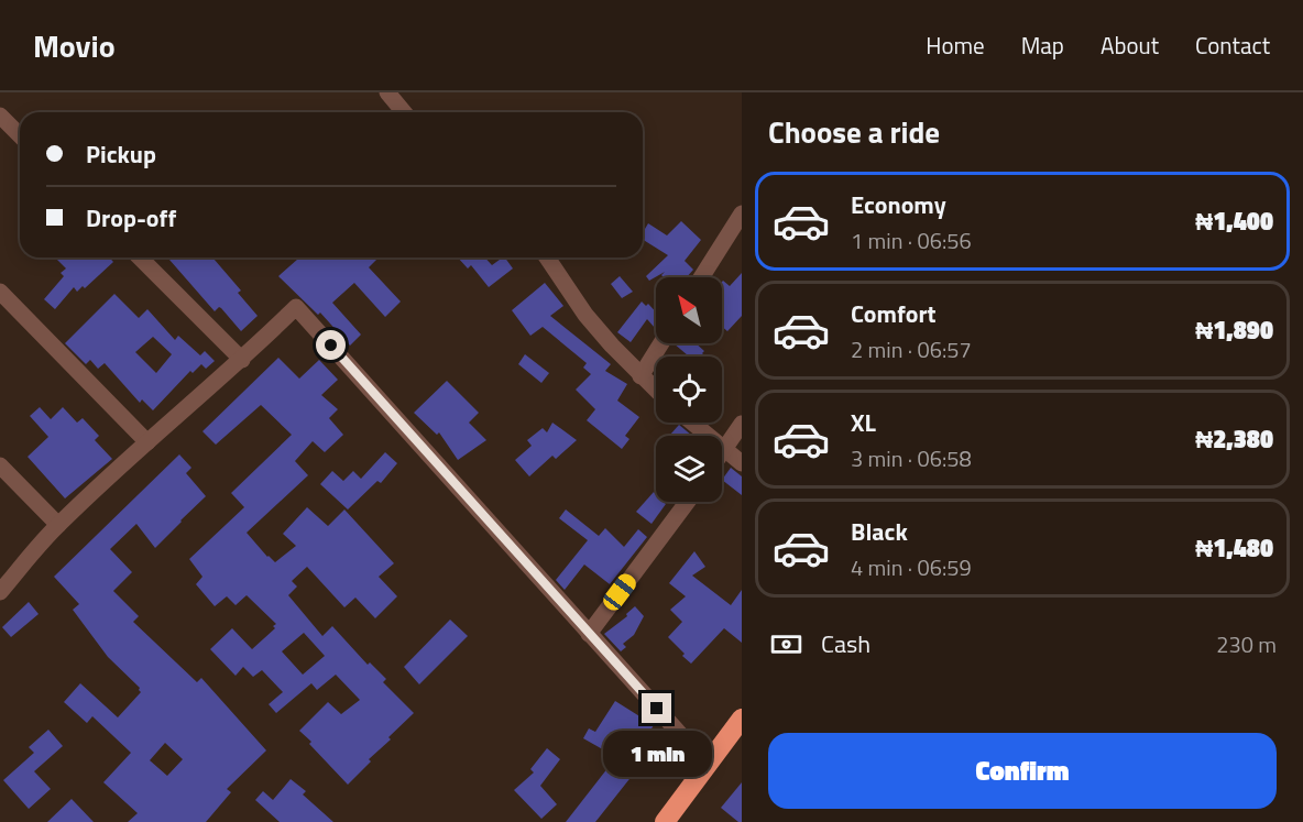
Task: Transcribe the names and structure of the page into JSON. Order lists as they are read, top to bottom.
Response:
{
  "north": "top left",
  "page": {
    "header": "Movio",
    "nav": [
      "Home",
      "Map",
      "About",
      "Contact"
    ],
    "heading": "Choose a ride",
    "banner": ["Pickup", "Drop-off"],
    "list": [
      {
        "name": "Economy",
        "note": "1 min · 06:56",
        "value": "₦1,400"
      },
      {
        "name": "Comfort",
        "note": "2 min · 06:57",
        "value": "₦1,890"
      },
      {
        "name": "XL",
        "note": "3 min · 06:58",
        "value": "₦2,380"
      },
      {
        "name": "Black",
        "note": "4 min · 06:59",
        "value": "₦1,480"
      }
    ],
    "pay": ["Cash", "230 m"],
    "buttons": "Confirm",
    "bubble": "1 min"
  }
}
